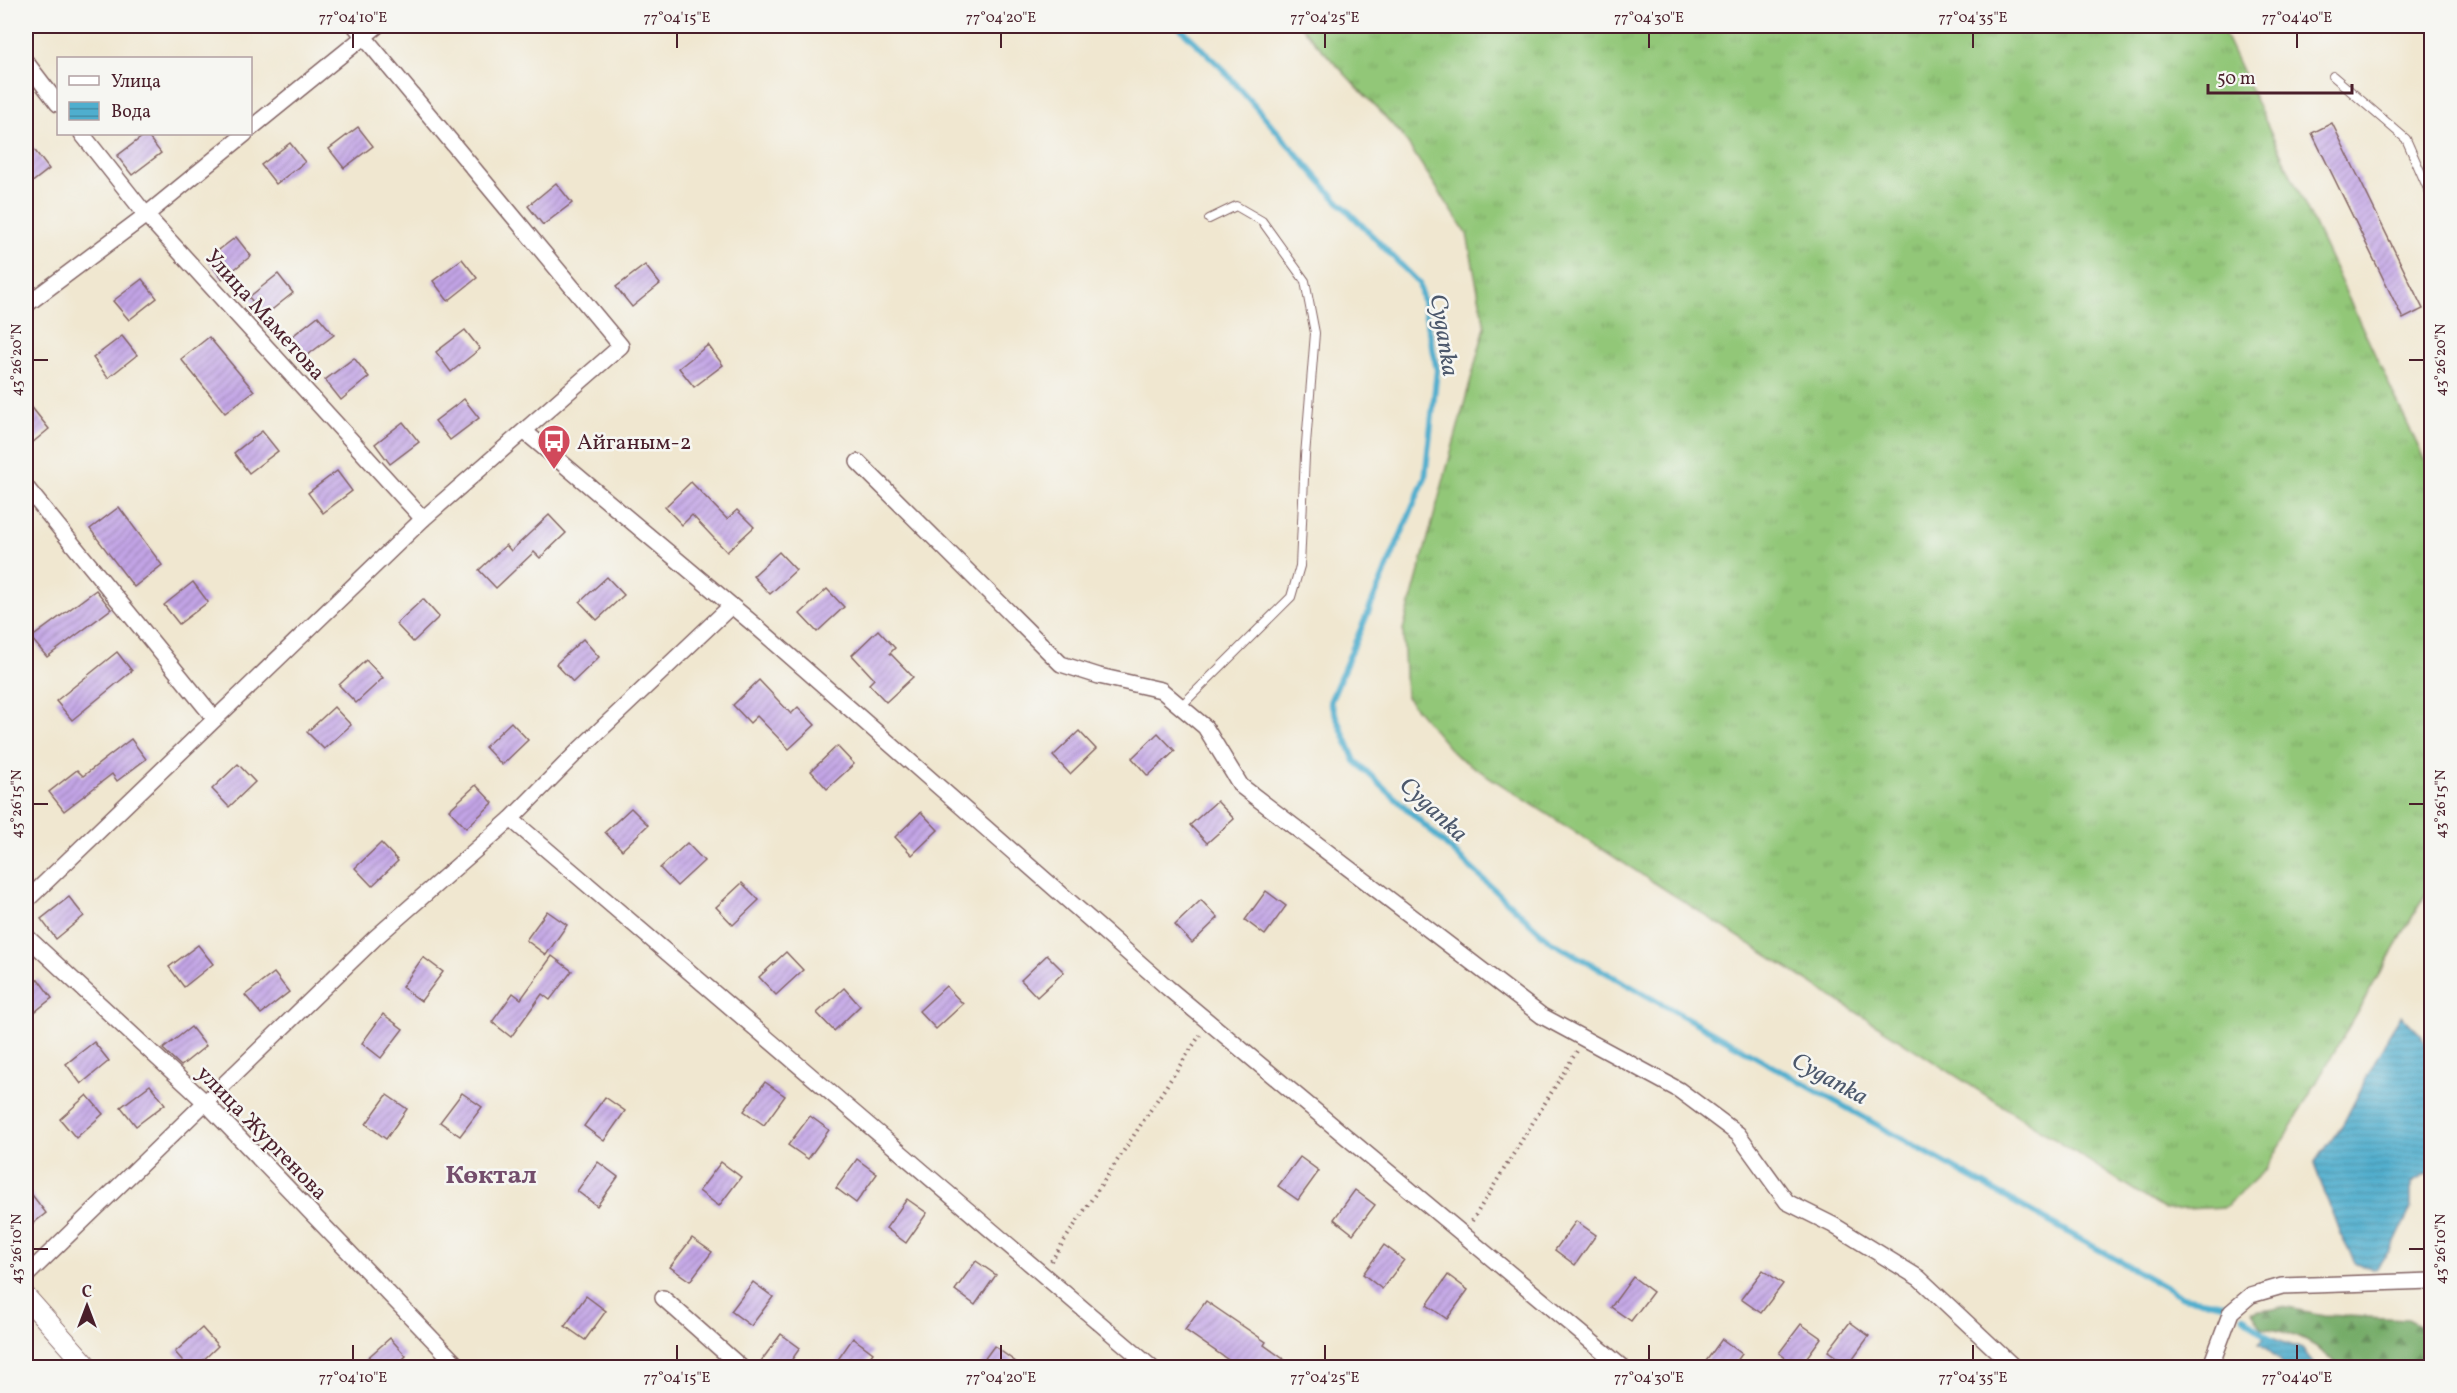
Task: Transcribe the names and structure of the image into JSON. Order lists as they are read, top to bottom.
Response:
{
  "streets": {
    "street": ["Улица Маметова", "улица Жургенова"]
  },
  "districts": ["Көктал"],
  "water": ["Cyganka"],
  "places": {
    "bus stop": ["Айганым-2"]
  },
  "legend": ["Улица", "Вода"],
  "scale_bar": "50 m",
  "north": "top",
  "coordinates": [
    "77°04'10\"E",
    "77°04'15\"E",
    "77°04'20\"E",
    "77°04'25\"E",
    "77°04'30\"E",
    "77°04'35\"E",
    "77°04'40\"E",
    "43°26'20\"N",
    "43°26'15\"N",
    "43°26'10\"N"
  ]
}
